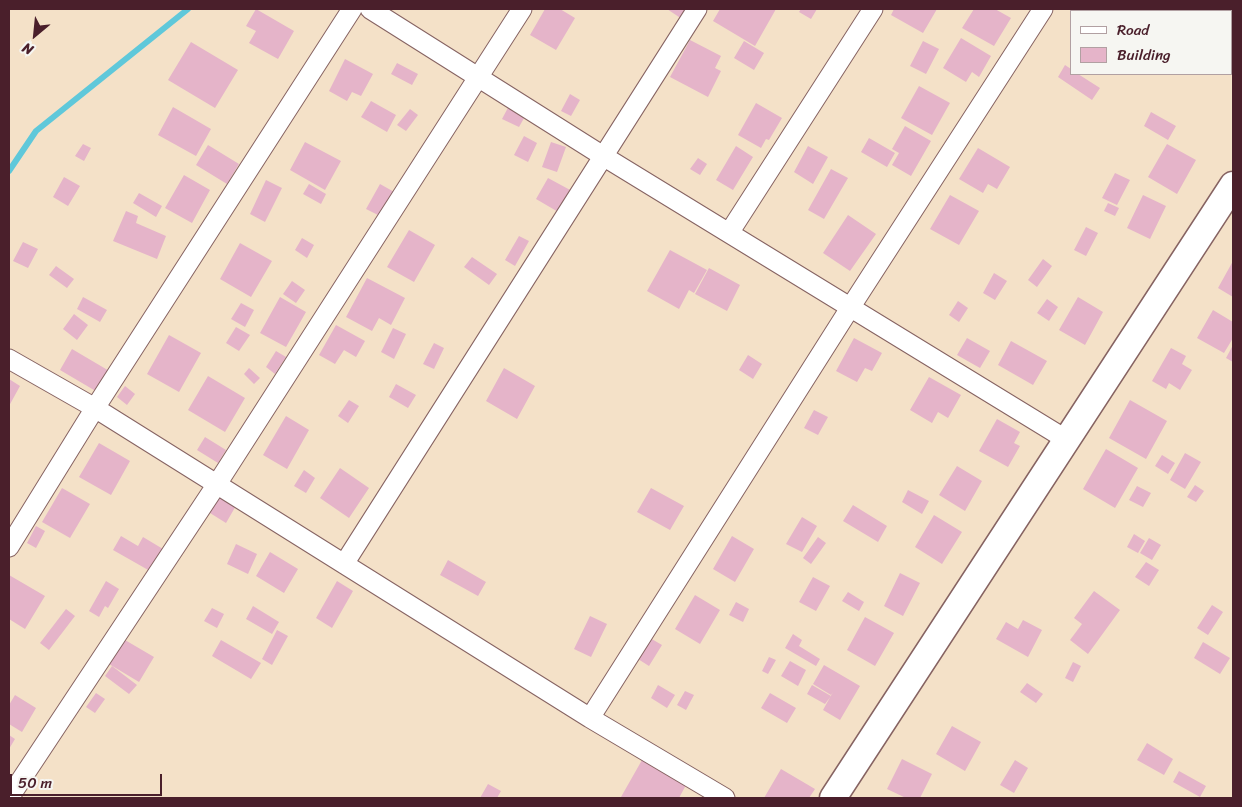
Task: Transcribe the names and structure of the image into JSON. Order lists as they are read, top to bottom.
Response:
{
  "legend": ["Road", "Building"],
  "scale_bar": "50 m",
  "north": "bottom left"
}
